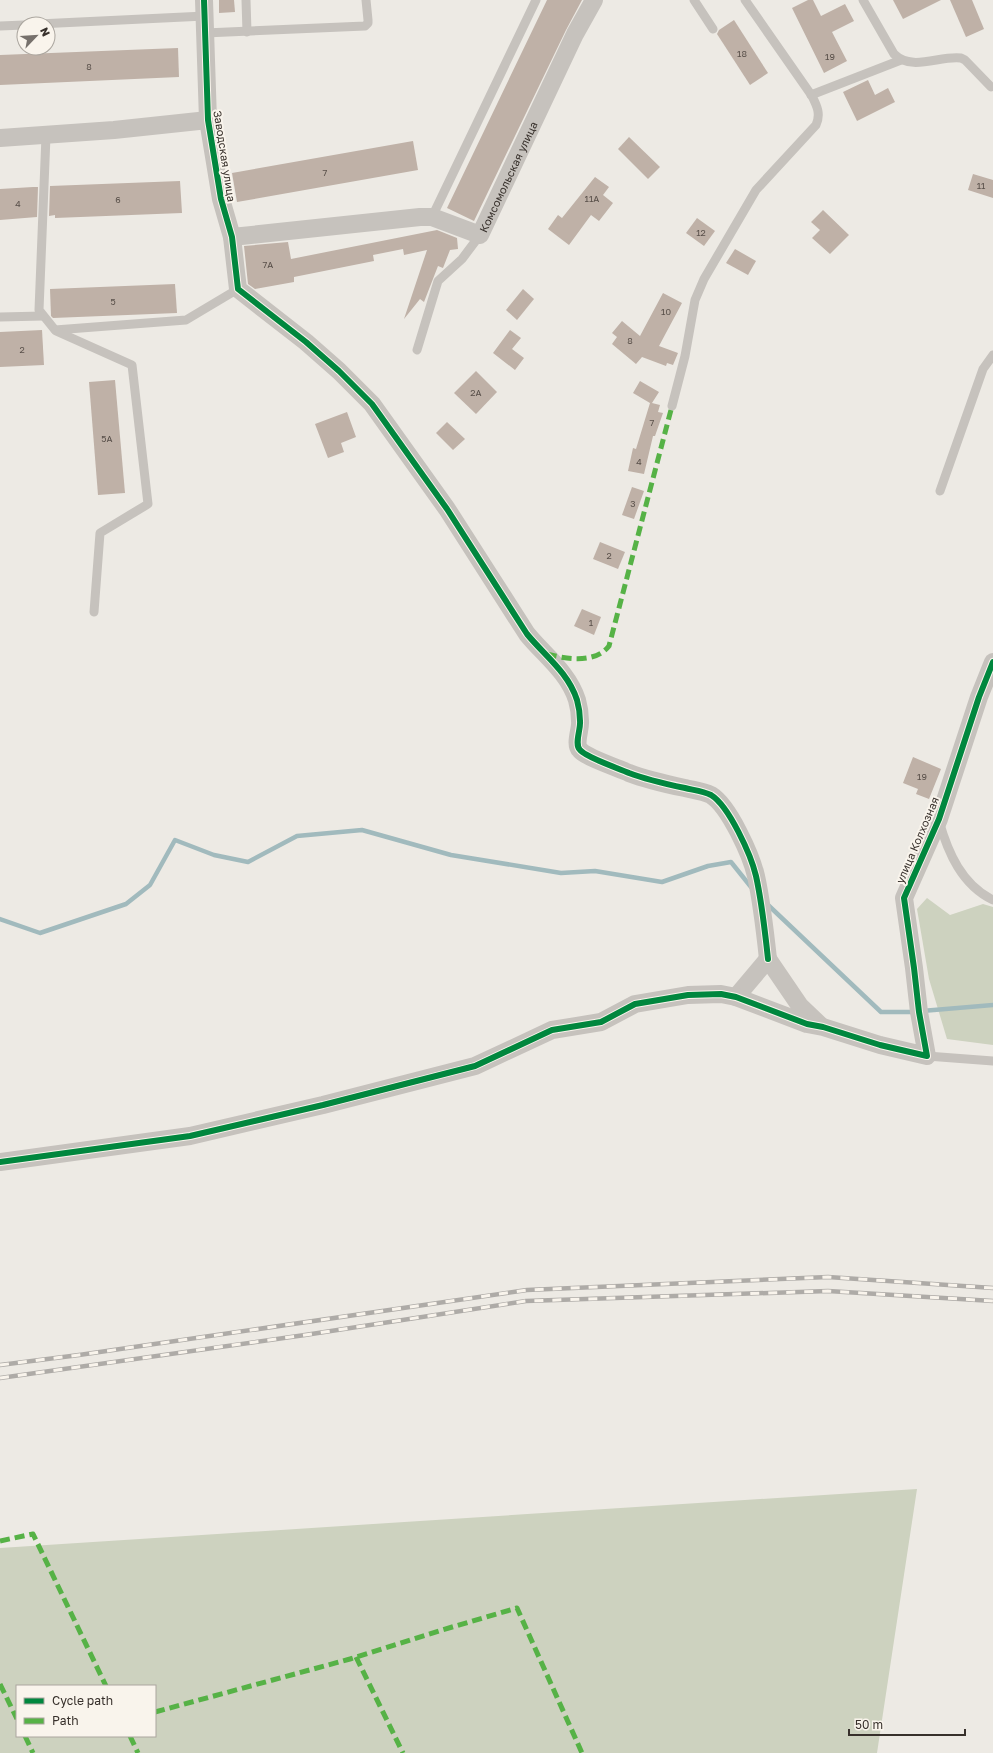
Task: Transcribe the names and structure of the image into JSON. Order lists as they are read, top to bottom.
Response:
{
  "streets": {
    "street": ["Заводская улица", "Комсомольская улица", "улица Колхозная"]
  },
  "crossings": [
    ["Заводская улица", "Комсомольская улица"]
  ],
  "house_numbers": [
    "18",
    "19",
    "8",
    "7",
    "11",
    "11А",
    "6",
    "4",
    "12",
    "7А",
    "5",
    "10",
    "8",
    "2",
    "2А",
    "7",
    "5А",
    "4",
    "3",
    "2",
    "1",
    "19"
  ],
  "legend": ["Cycle path", "Path"],
  "scale_bar": "50 m",
  "north": "top right"
}
